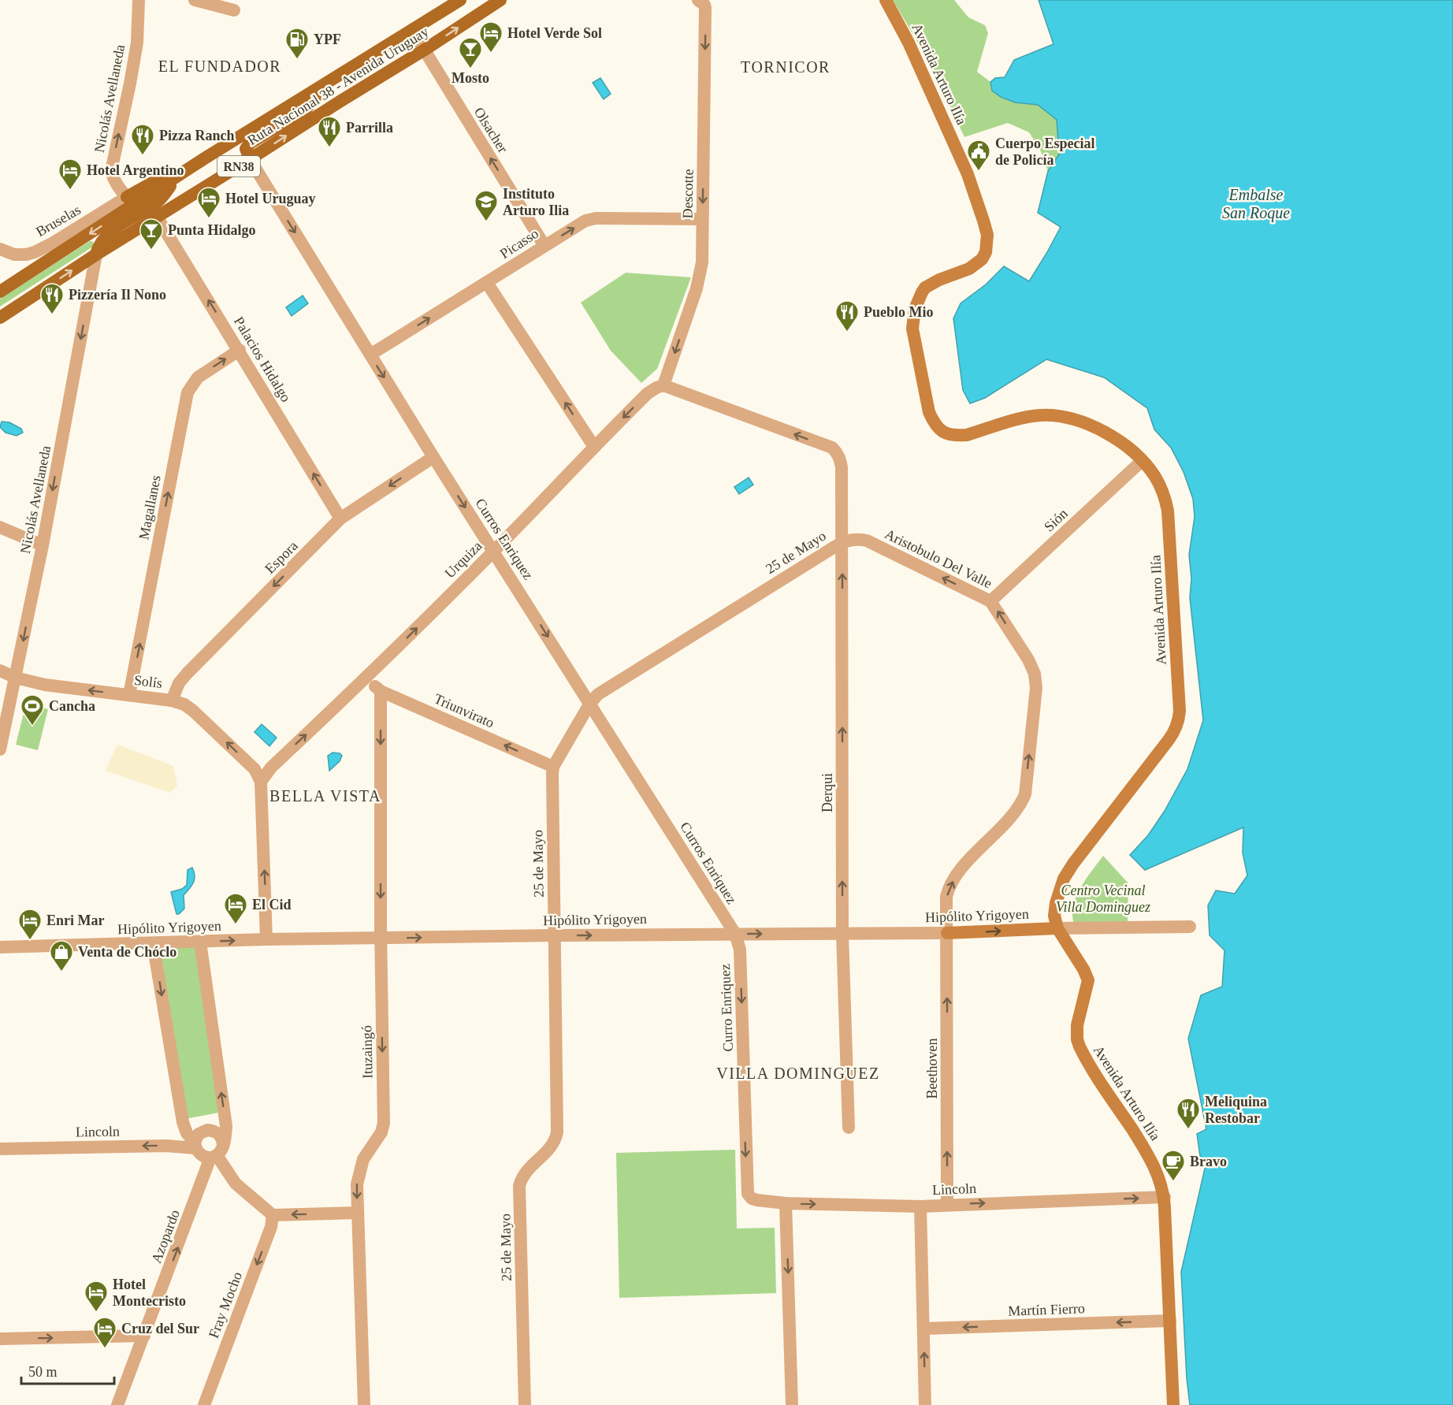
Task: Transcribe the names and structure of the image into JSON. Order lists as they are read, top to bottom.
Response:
{
  "streets": {
    "main road": [
      "Avenida Arturo Ilía",
      "Ruta Nacional 38 - Avenida Uruguay",
      "RN38",
      "Hipólito Yrigoyen"
    ],
    "street": [
      "Nicolás Avellaneda",
      "Olsacher",
      "Descotte",
      "Bruselas",
      "Picasso",
      "Palacios Hidalgo",
      "Magallanes",
      "Sión",
      "Curros Enriquez",
      "25 de Mayo",
      "Espora",
      "Aristobulo Del Valle",
      "Urquiza",
      "Solís",
      "Triunvirato",
      "Derqui",
      "Curro Enriquez",
      "Ituzaingó",
      "Beethoven",
      "Lincoln",
      "Azopardo",
      "Fray Mocho",
      "Martín Fierro"
    ]
  },
  "crossings": [
    ["Avenida Arturo Ilía", "Sión"],
    ["Avenida Arturo Ilía", "Hipólito Yrigoyen"],
    ["Avenida Arturo Ilía", "Lincoln"],
    ["Avenida Arturo Ilía", "Martín Fierro"],
    ["Ruta Nacional 38 - Avenida Uruguay", "Nicolás Avellaneda"],
    ["Ruta Nacional 38 - Avenida Uruguay", "Olsacher"],
    ["Ruta Nacional 38 - Avenida Uruguay", "Palacios Hidalgo"],
    ["Ruta Nacional 38 - Avenida Uruguay", "Curros Enriquez"],
    ["Nicolás Avellaneda", "Bruselas"],
    ["Nicolás Avellaneda", "Solís"],
    ["Olsacher", "Picasso"],
    ["Descotte", "Picasso"],
    ["Descotte", "Urquiza"],
    ["Descotte", "Derqui"],
    ["Picasso", "Curros Enriquez"],
    ["Palacios Hidalgo", "Magallanes"],
    ["Palacios Hidalgo", "Espora"],
    ["Magallanes", "Solís"],
    ["Sión", "Aristobulo Del Valle"],
    ["Curros Enriquez", "25 de Mayo"],
    ["Curros Enriquez", "Espora"],
    ["Curros Enriquez", "Urquiza"],
    ["Curros Enriquez", "Hipólito Yrigoyen"],
    ["Curros Enriquez", "Curro Enriquez"],
    ["25 de Mayo", "Aristobulo Del Valle"],
    ["25 de Mayo", "Triunvirato"],
    ["25 de Mayo", "Derqui"],
    ["25 de Mayo", "Hipólito Yrigoyen"],
    ["Espora", "Solís"],
    ["Aristobulo Del Valle", "Derqui"],
    ["Aristobulo Del Valle", "Hipólito Yrigoyen"],
    ["Aristobulo Del Valle", "Beethoven"],
    ["Urquiza", "Solís"],
    ["Urquiza", "Triunvirato"],
    ["Urquiza", "Derqui"],
    ["Triunvirato", "Ituzaingó"],
    ["Derqui", "Hipólito Yrigoyen"],
    ["Hipólito Yrigoyen", "Curro Enriquez"],
    ["Hipólito Yrigoyen", "Ituzaingó"],
    ["Hipólito Yrigoyen", "Beethoven"],
    ["Hipólito Yrigoyen", "Azopardo"],
    ["Curro Enriquez", "Lincoln"],
    ["Beethoven", "Lincoln"],
    ["Lincoln", "Azopardo"]
  ],
  "one_way": [
    "Olsacher",
    "Descotte",
    "Picasso",
    "Palacios Hidalgo",
    "Magallanes",
    "Curros Enriquez",
    "Espora",
    "Solís",
    "Triunvirato",
    "Derqui",
    "Hipólito Yrigoyen",
    "Curro Enriquez",
    "Ituzaingó",
    "Beethoven",
    "Fray Mocho",
    "Martín Fierro"
  ],
  "districts": [
    "EL FUNDADOR",
    "TORNICOR",
    "BELLA VISTA",
    "VILLA DOMINGUEZ"
  ],
  "water": ["Embalse San Roque"],
  "parks": ["Centro Vecinal Villa Dominguez"],
  "places": {
    "hotel": [
      "Hotel Verde Sol",
      "Hotel Argentino",
      "Hotel Uruguay",
      "El Cid",
      "Enri Mar",
      "Hotel Montecristo",
      "Cruz del Sur"
    ],
    "fuel station": ["YPF"],
    "bar": ["Mosto", "Punta Hidalgo"],
    "restaurant": [
      "Parrilla",
      "Pizza Ranch",
      "Pizzería Il Nono",
      "Pueblo Mio",
      "Meliquina Restobar"
    ],
    "public building": ["Cuerpo Especial de Policía"],
    "school or university": ["Instituto Arturo Ilia"],
    "sports": ["Cancha"],
    "shop": ["Venta de Chóclo"],
    "cafe": ["Bravo"]
  },
  "scale_bar": "50 m"
}
